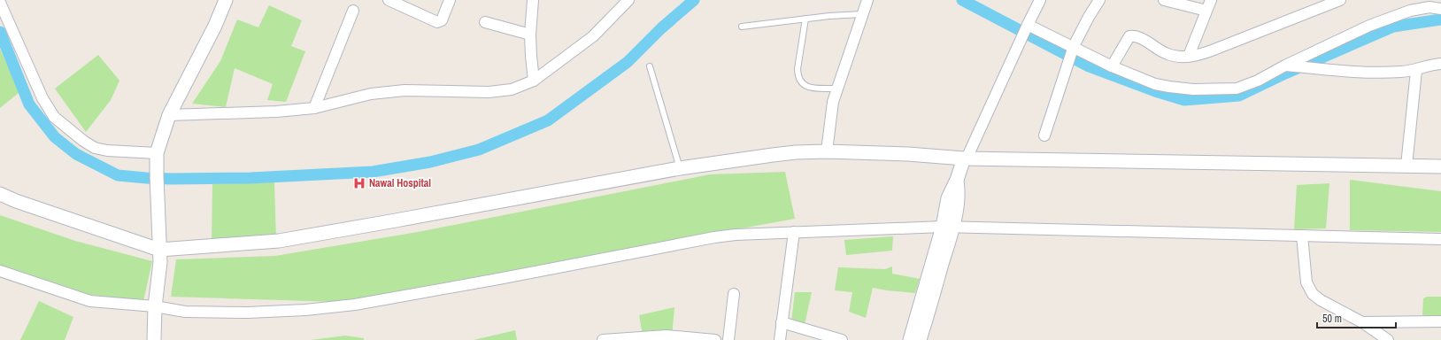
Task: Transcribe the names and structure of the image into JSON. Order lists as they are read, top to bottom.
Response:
{
  "places": {
    "hospital": ["Nawal Hospital"]
  },
  "scale_bar": "50 m"
}
